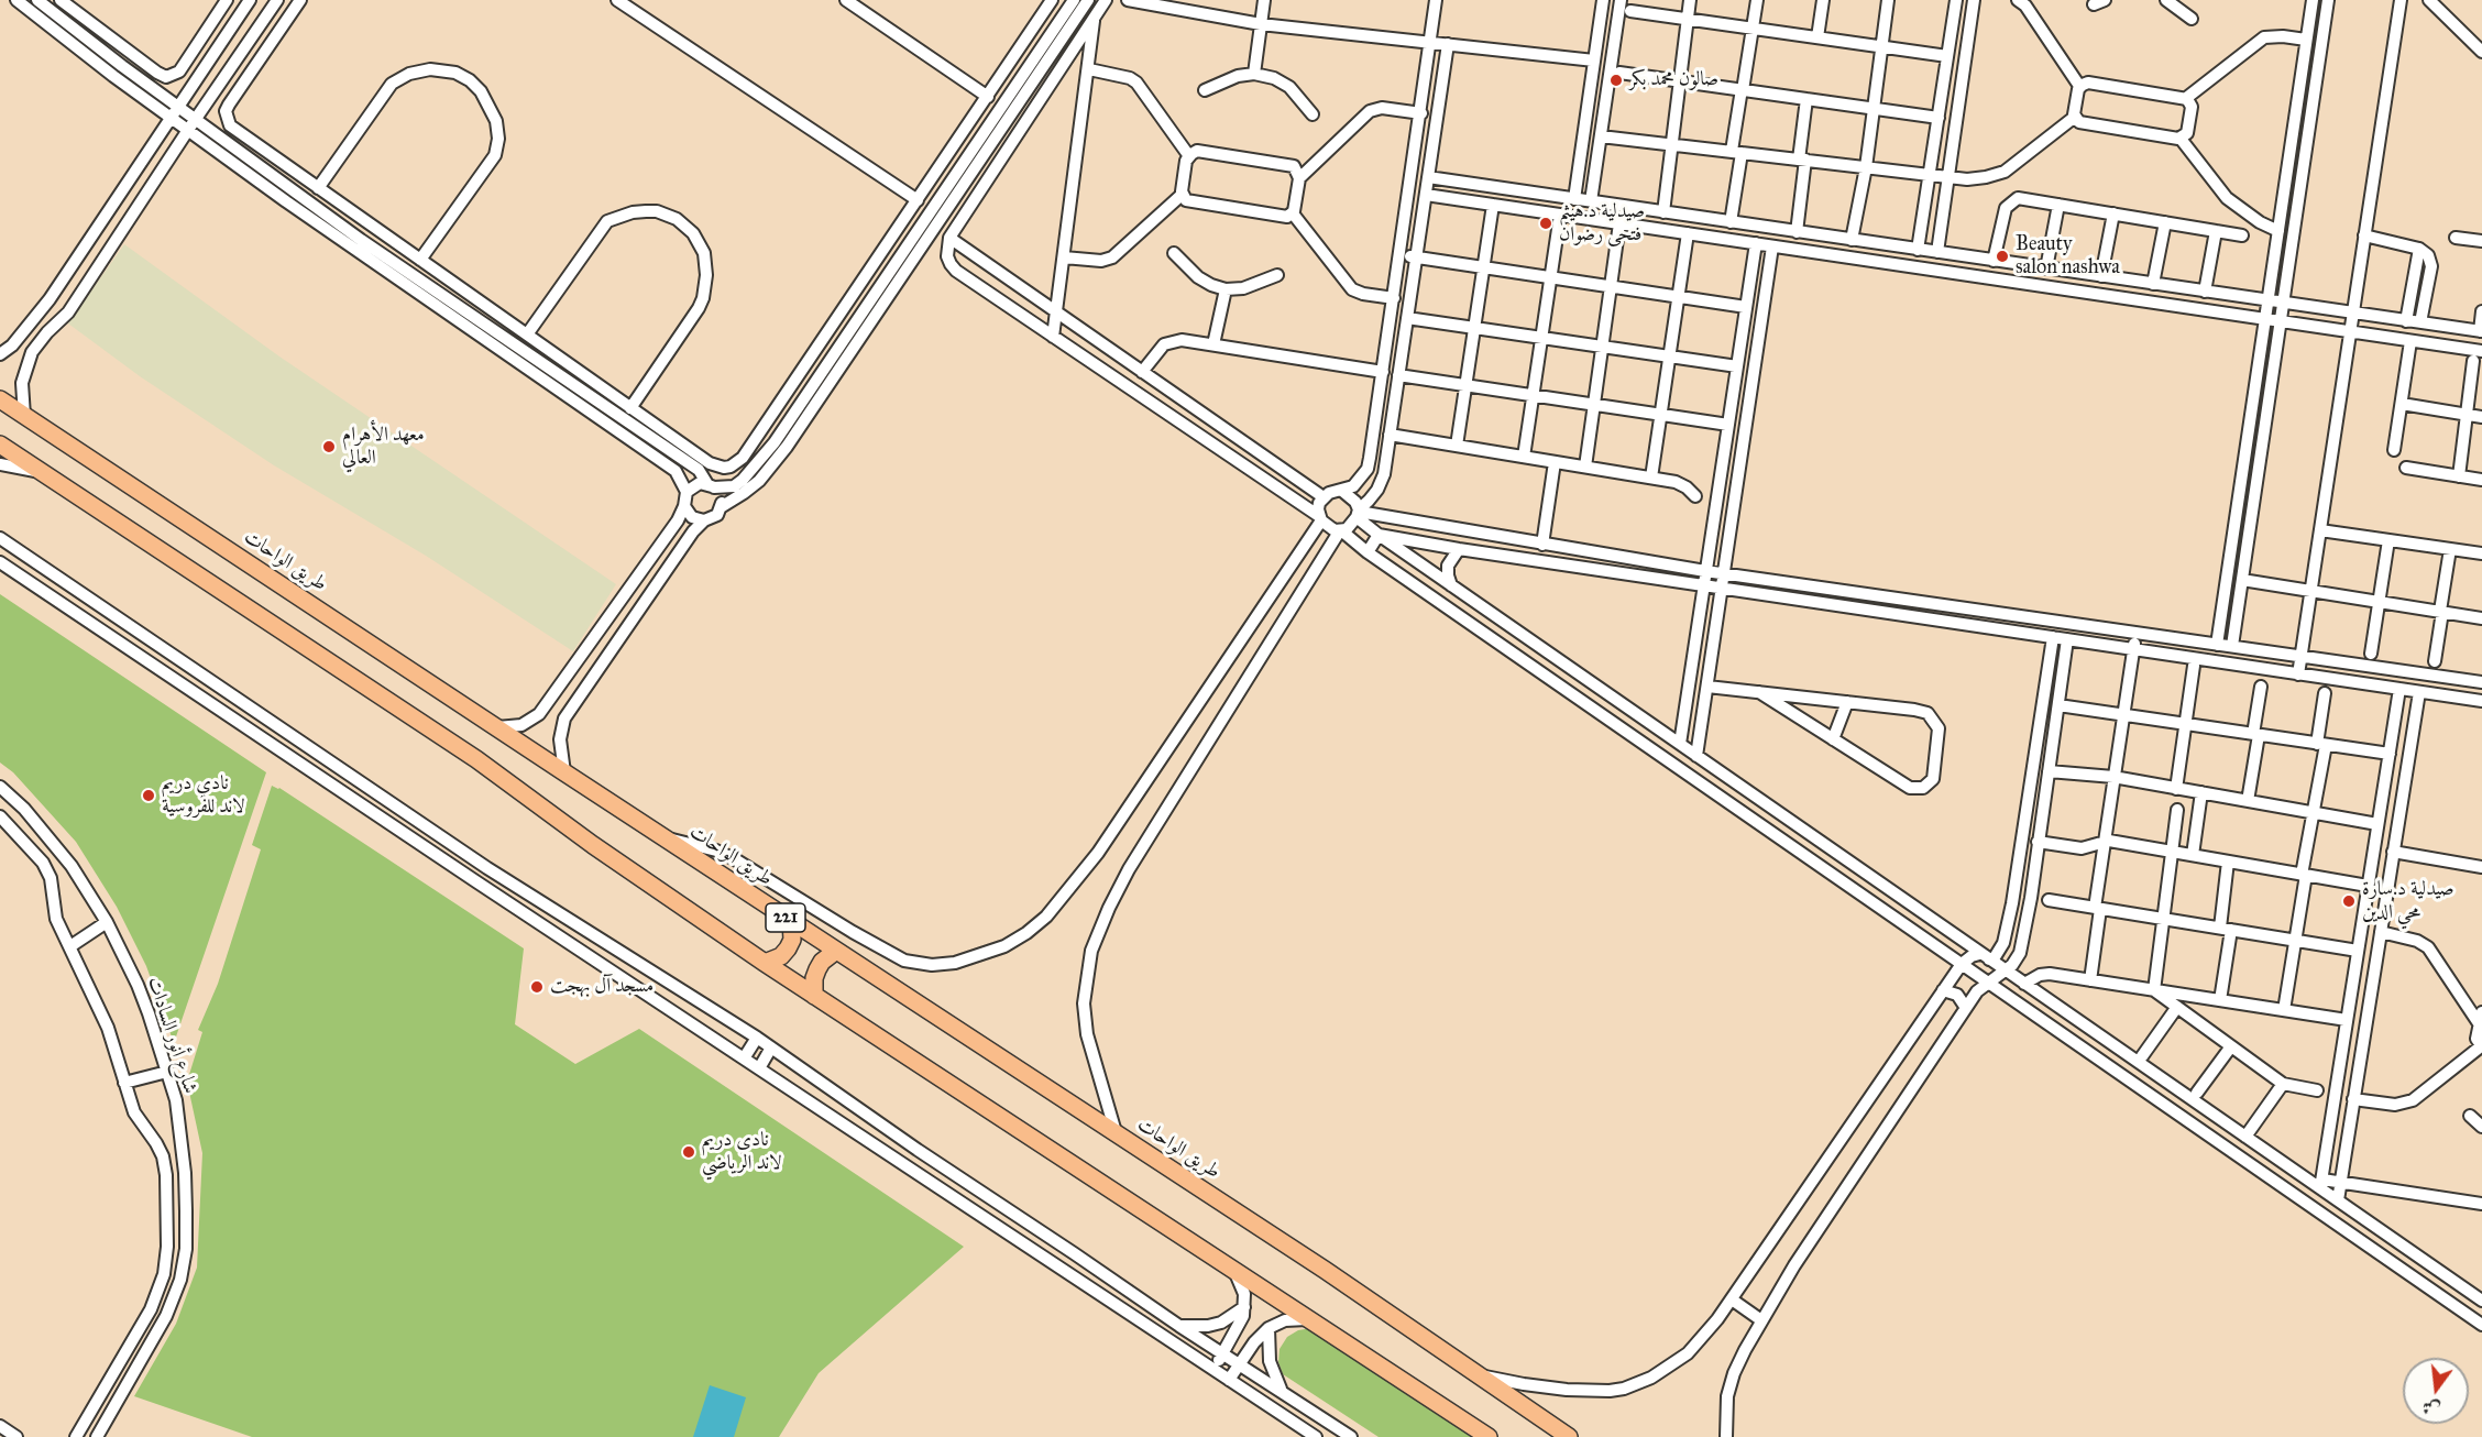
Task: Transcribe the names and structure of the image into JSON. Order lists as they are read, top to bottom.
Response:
{
  "streets": {
    "highway": ["طريق الواحات", "221"],
    "street": ["شارع أنور السادات"]
  },
  "places": [
    "صالون محمد بكر",
    "صيدلية د.هيثم فتحى رضوان",
    "Beauty salon nashwa",
    "معهد الأهرام العالي",
    "نادي دريم لاند للفروسية",
    "صيدلية د.سارة محي الدين",
    "مسجد آل بهجت",
    "نادي دريم لاند الرياضي"
  ],
  "north": "bottom"
}
